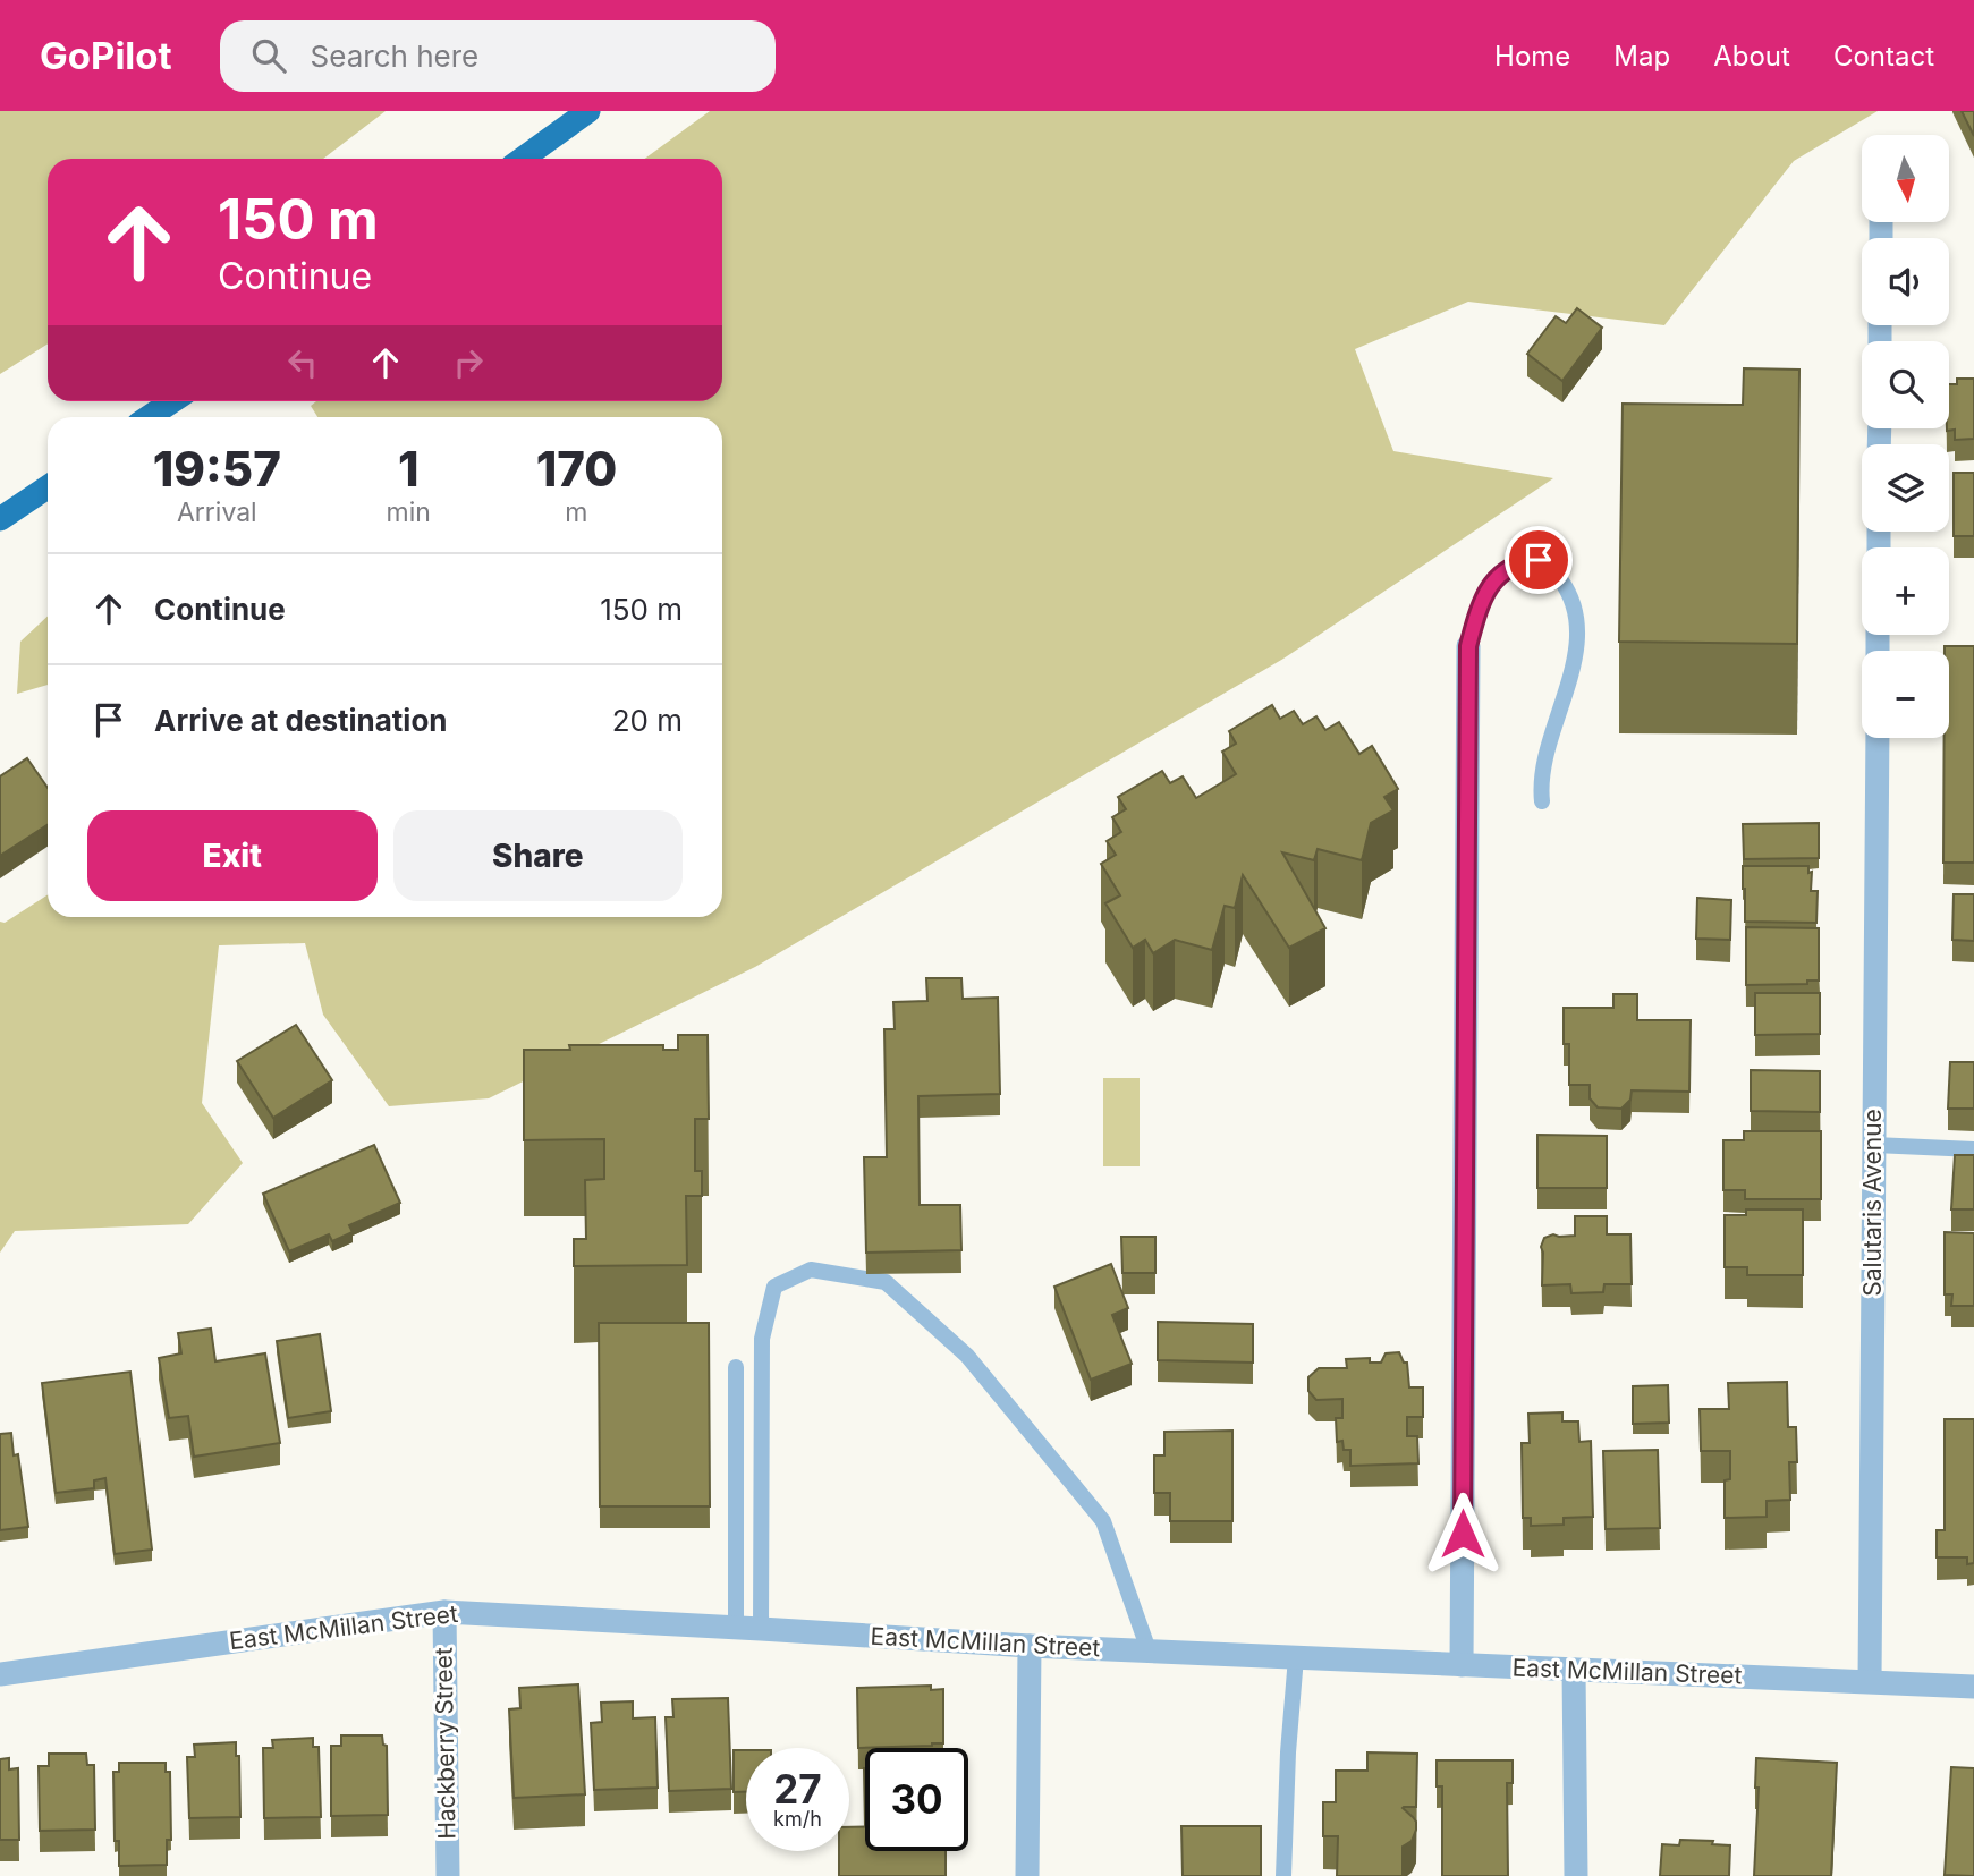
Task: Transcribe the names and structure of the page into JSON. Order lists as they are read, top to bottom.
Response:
{
  "streets": {
    "street": ["Salutaris Avenue", "East McMillan Street", "Hackberry Street"]
  },
  "crossings": [
    ["Salutaris Avenue", "East McMillan Street"],
    ["East McMillan Street", "Hackberry Street"]
  ],
  "north": "bottom",
  "page": {
    "header": "GoPilot",
    "search": "Search here",
    "nav": [
      "Home",
      "Map",
      "About",
      "Contact"
    ],
    "map_buttons": ["+", "−"],
    "turn": ["150 m", "Continue"],
    "eta": [
      "19:57",
      "Arrival",
      "1",
      "min",
      "170",
      "m"
    ],
    "list": [
      {
        "name": "Continue",
        "value": "150 m"
      },
      {
        "name": "Arrive at destination",
        "value": "20 m"
      }
    ],
    "buttons": ["Exit", "Share"],
    "speed": "27 km/h",
    "limit": "30"
  }
}
